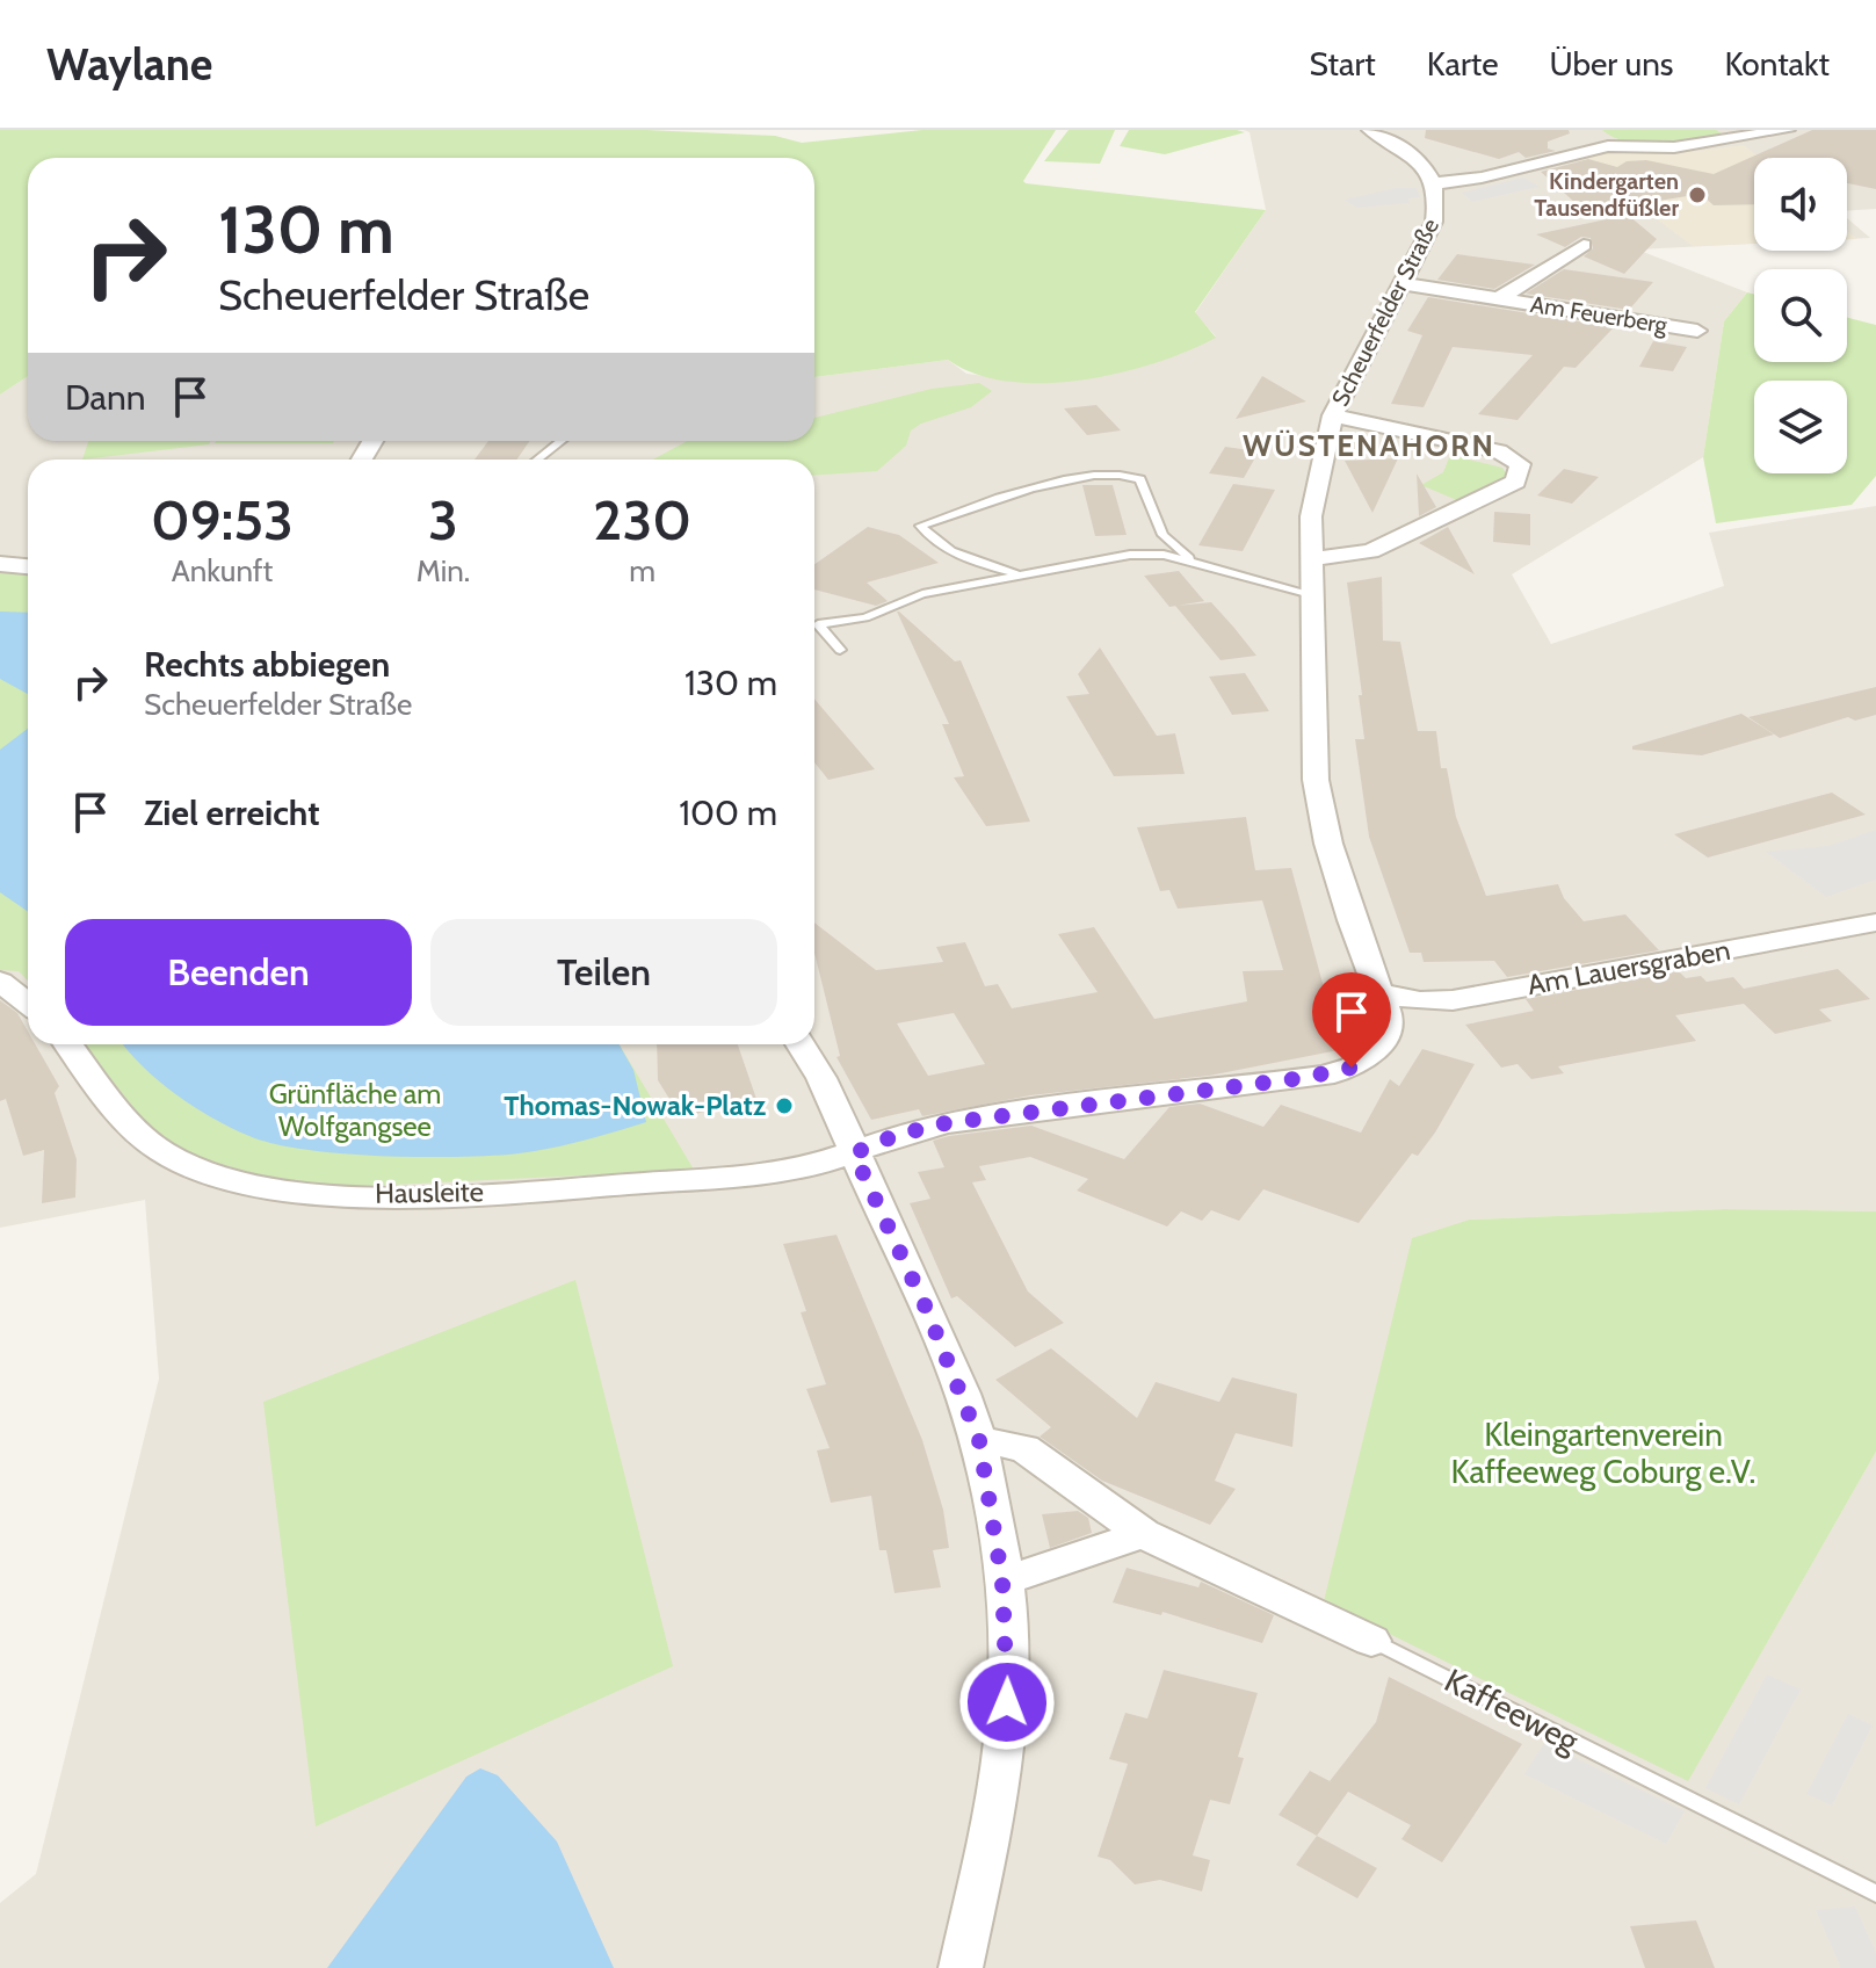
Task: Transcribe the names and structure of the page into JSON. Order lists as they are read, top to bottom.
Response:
{
  "streets": {
    "street": [
      "Scheuerfelder Straße",
      "Am Feuerberg",
      "Am Lauersgraben",
      "Hausleite",
      "Kaffeeweg"
    ]
  },
  "crossings": [
    ["Scheuerfelder Straße", "Am Feuerberg"],
    ["Scheuerfelder Straße", "Am Lauersgraben"],
    ["Scheuerfelder Straße", "Hausleite"]
  ],
  "districts": ["WÜSTENAHORN"],
  "parks": ["Grünfläche am Wolfgangsee", "Kleingartenverein Kaffeeweg Coburg e.V."],
  "places": ["Kindergarten Tausendfüßler", "Thomas-Nowak-Platz"],
  "page": {
    "header": "Waylane",
    "nav": [
      "Start",
      "Karte",
      "Über uns",
      "Kontakt"
    ],
    "turn": ["130 m", "Scheuerfelder Straße"],
    "then": "Dann",
    "eta": [
      "09:53",
      "Ankunft",
      "3",
      "Min.",
      "230",
      "m"
    ],
    "list": [
      {
        "name": "Rechts abbiegen",
        "note": "Scheuerfelder Straße",
        "value": "130 m"
      },
      {
        "name": "Ziel erreicht",
        "value": "100 m"
      }
    ],
    "buttons": ["Beenden", "Teilen"]
  }
}
